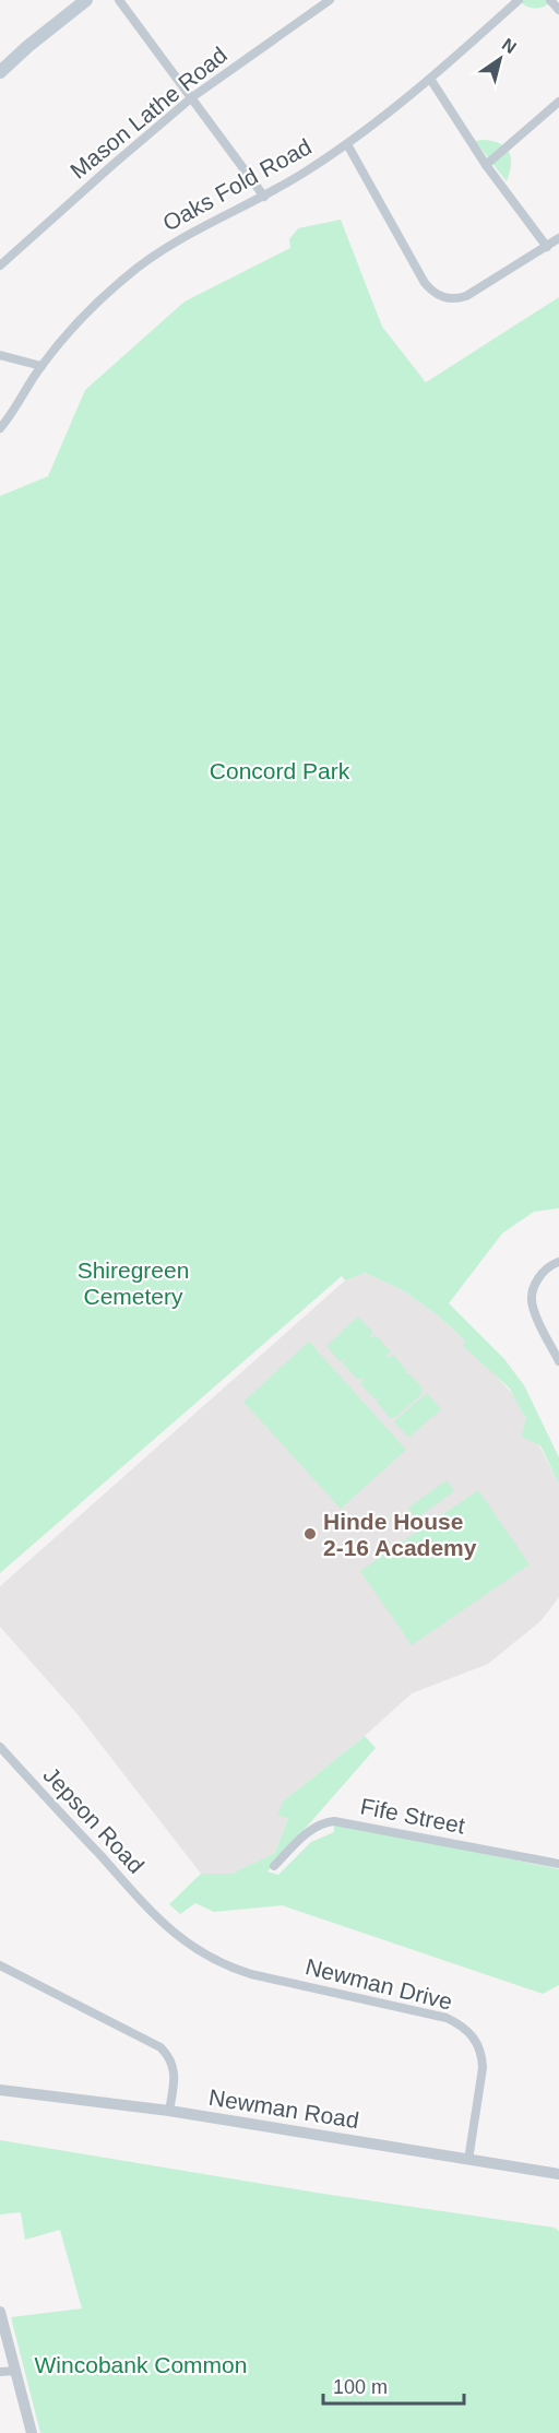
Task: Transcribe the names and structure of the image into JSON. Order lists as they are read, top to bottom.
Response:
{
  "streets": {
    "street": [
      "Mason Lathe Road",
      "Oaks Fold Road",
      "Fife Street",
      "Jepson Road",
      "Newman Drive",
      "Newman Road"
    ]
  },
  "crossings": [
    ["Jepson Road", "Newman Drive"],
    ["Newman Drive", "Newman Road"]
  ],
  "parks": ["Concord Park", "Shiregreen Cemetery", "Wincobank Common"],
  "places": ["Hinde House 2-16 Academy"],
  "scale_bar": "100 m",
  "north": "top right"
}
